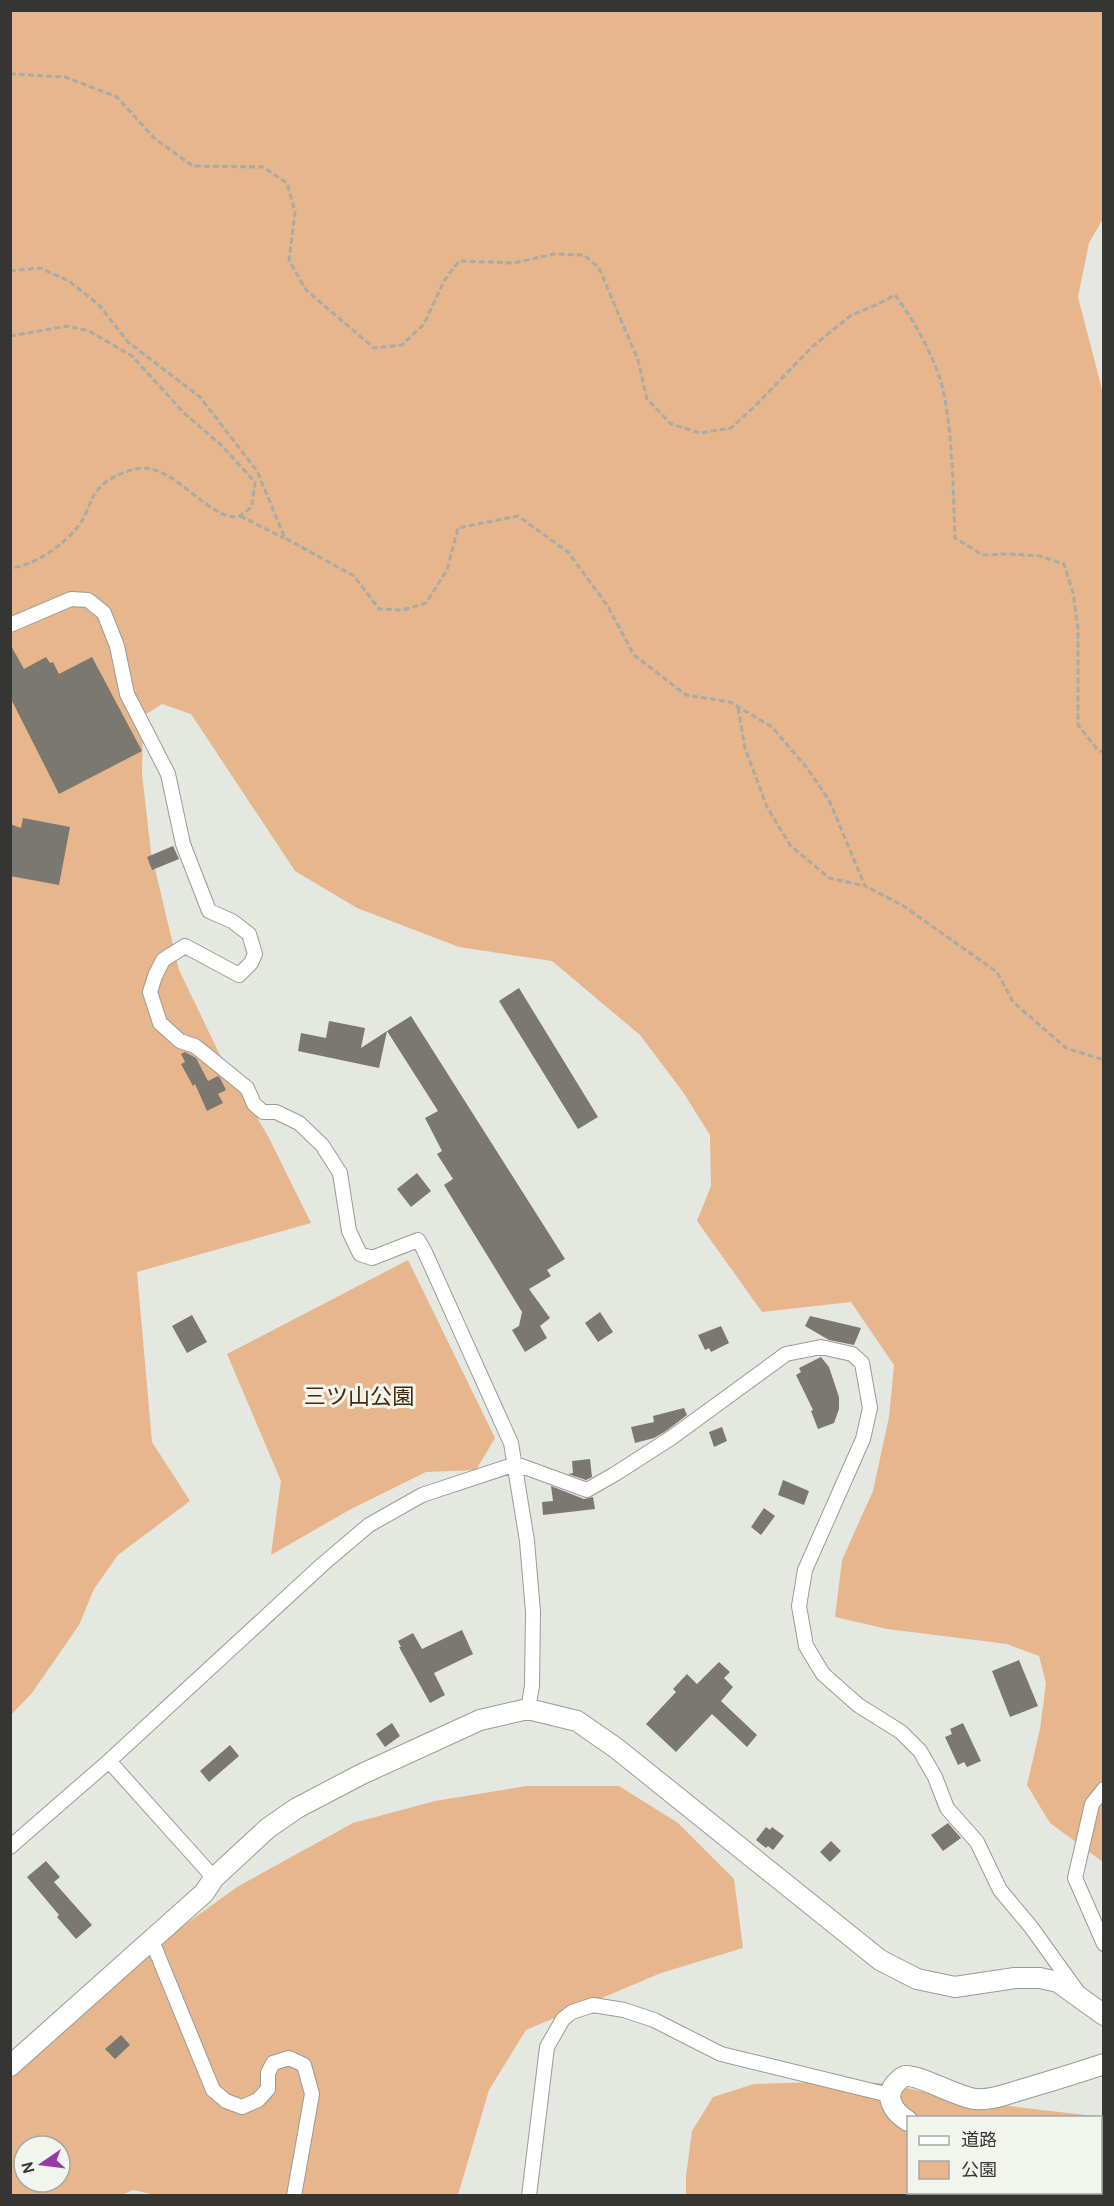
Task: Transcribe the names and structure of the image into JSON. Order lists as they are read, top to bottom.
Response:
{
  "parks": ["三ツ山公園"],
  "legend": ["道路", "公園"],
  "north": "left"
}
